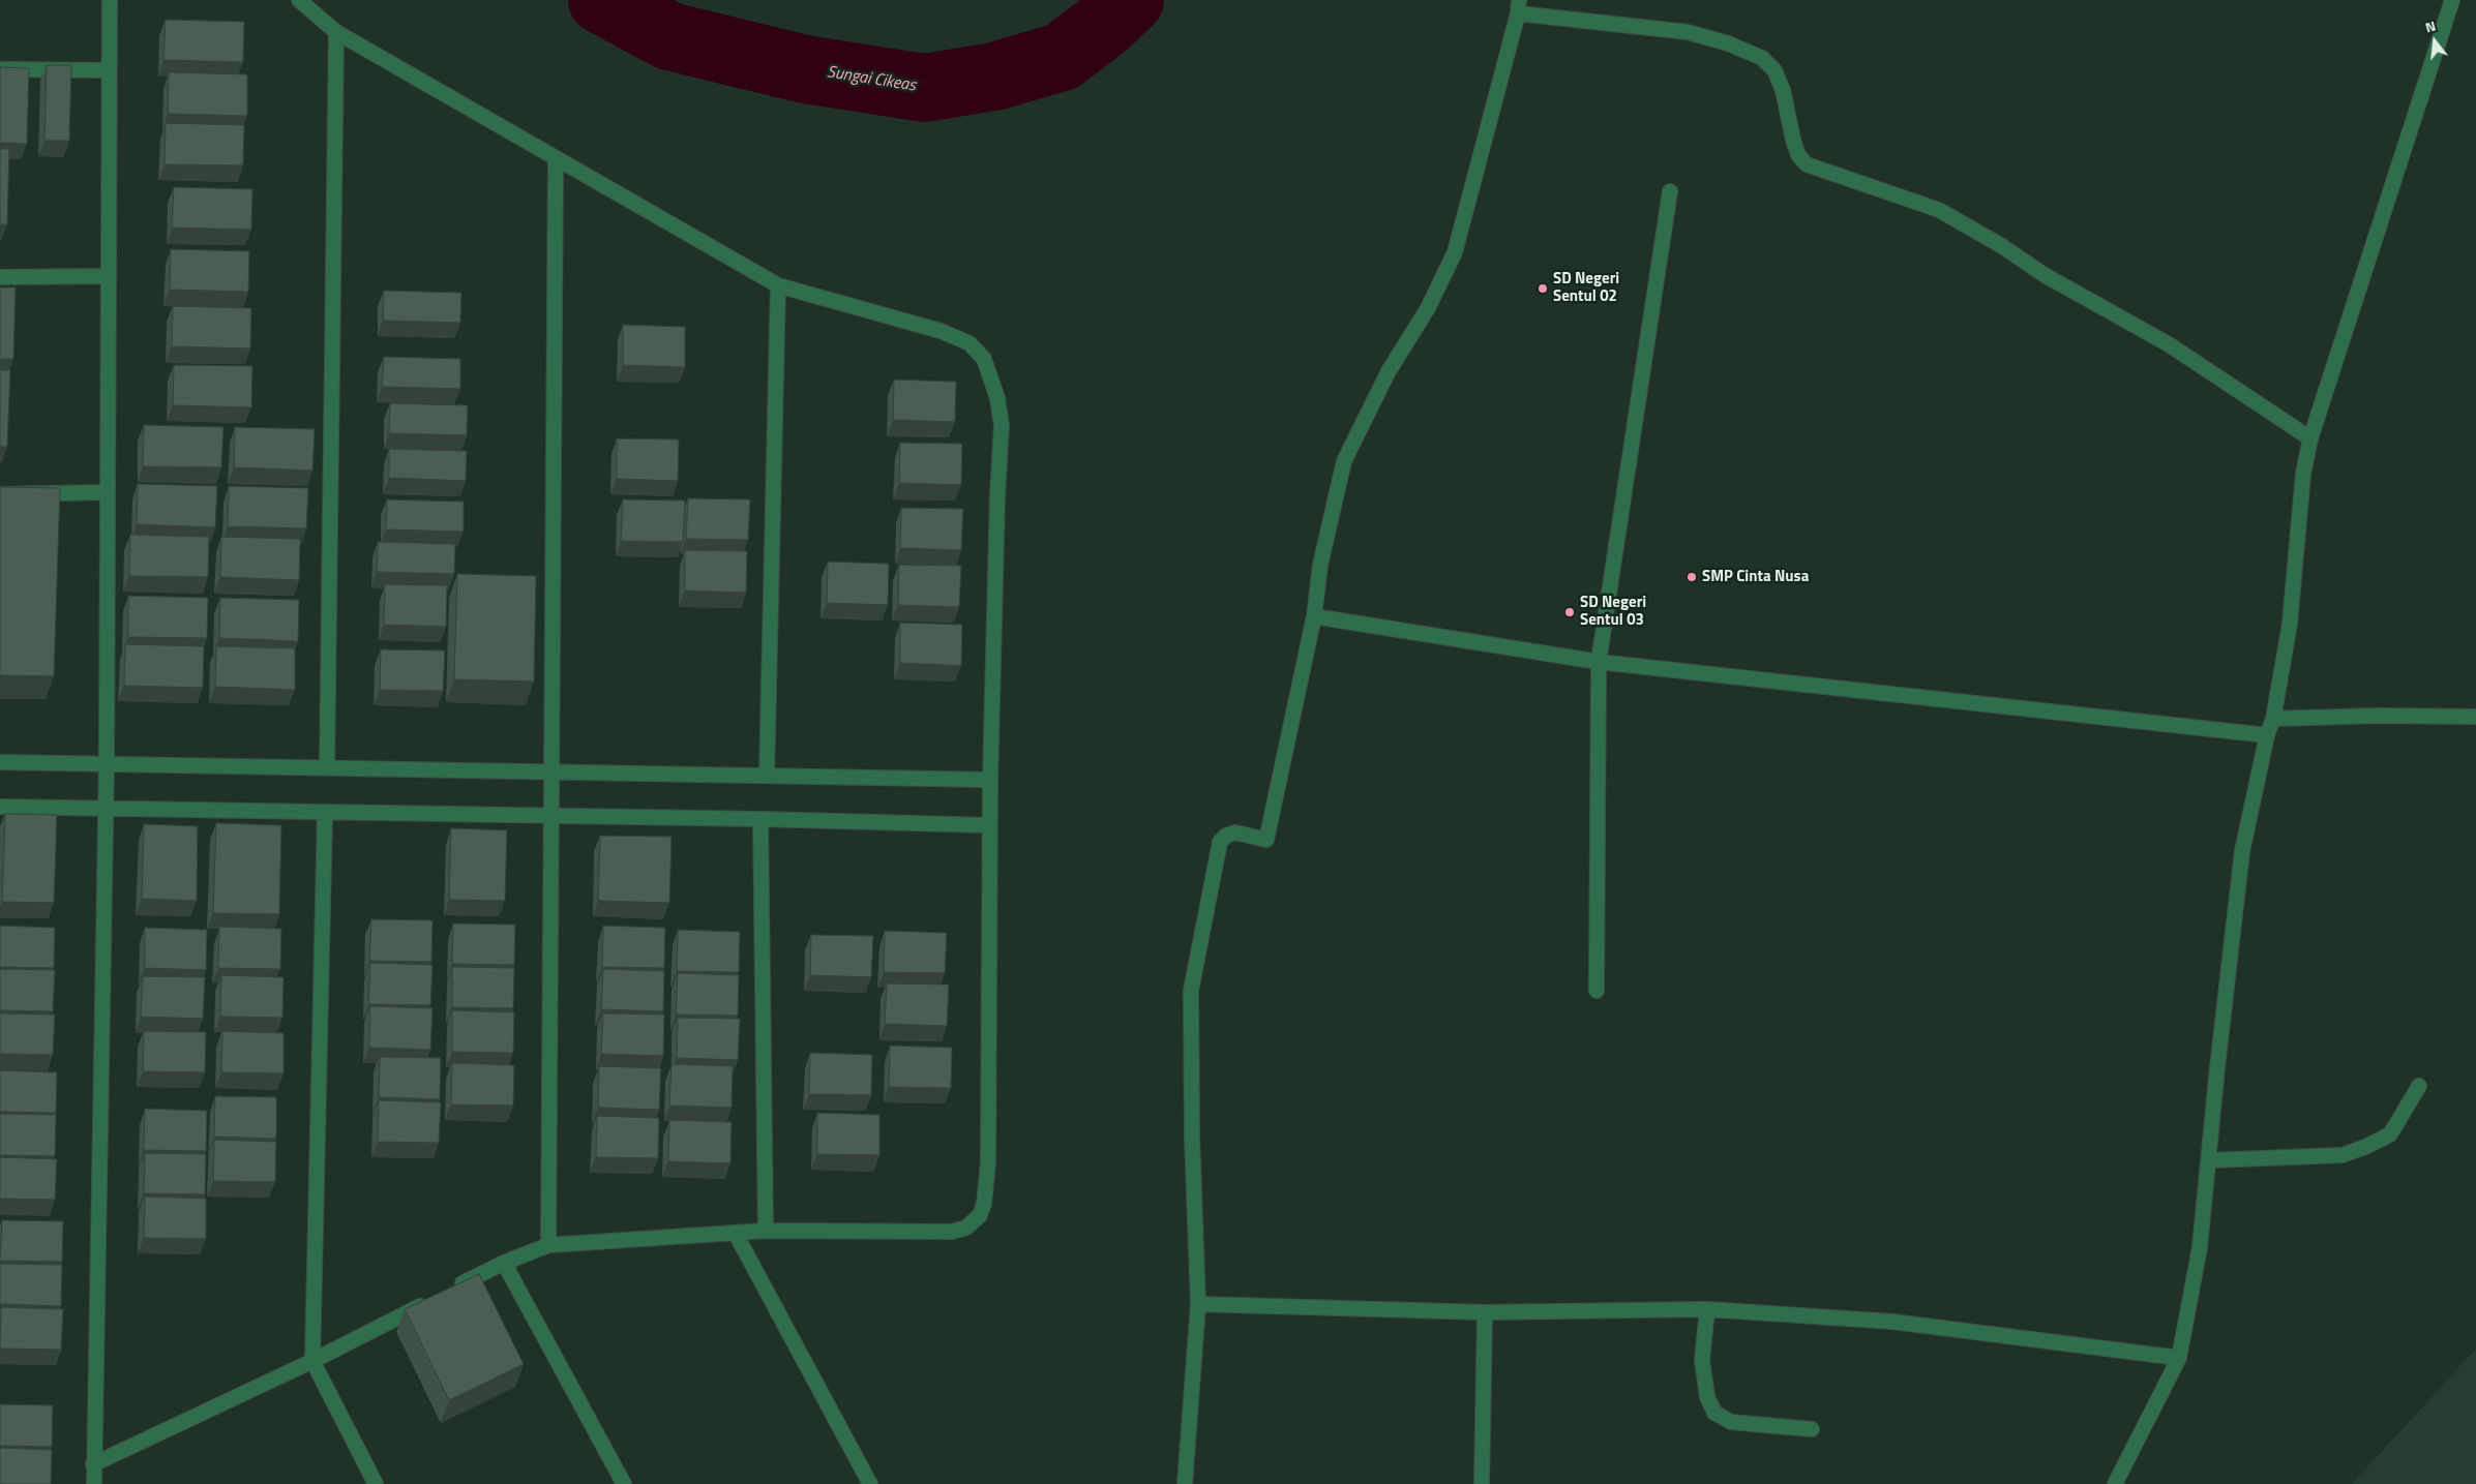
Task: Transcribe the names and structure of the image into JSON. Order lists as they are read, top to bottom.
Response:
{
  "water": ["Sungai Cikeas"],
  "places": ["SD Negeri Sentul 02", "SMP Cinta Nusa", "SD Negeri Sentul 03"],
  "north": "top"
}
